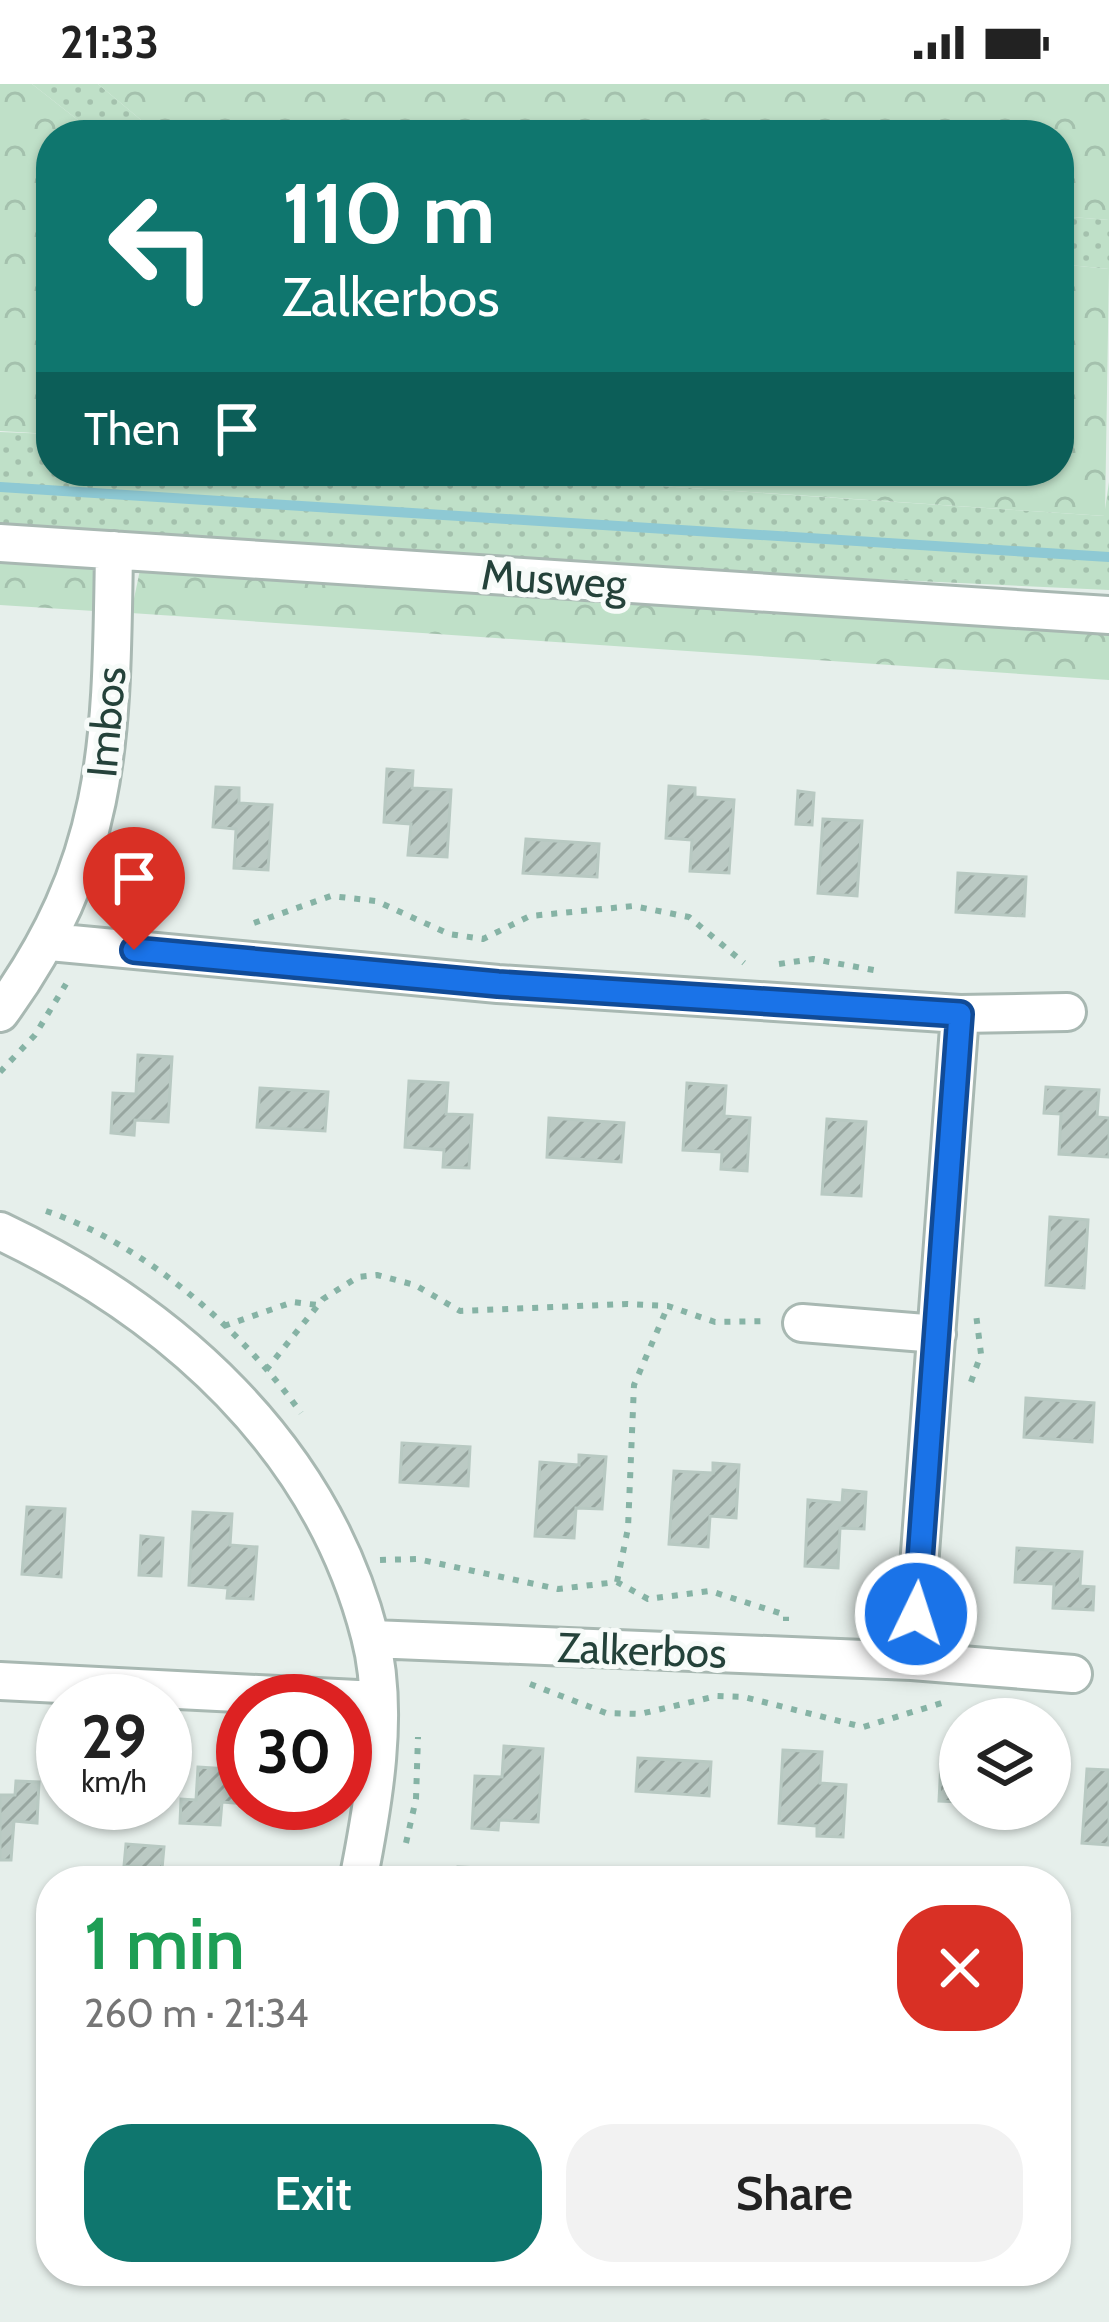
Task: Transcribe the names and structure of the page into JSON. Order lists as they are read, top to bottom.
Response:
{
  "streets": {
    "street": ["Musweg", "Imbos", "Zalkerbos"]
  },
  "crossings": [
    ["Musweg", "Imbos"]
  ],
  "page": {
    "status": "21:33",
    "turn": ["110 m", "Zalkerbos"],
    "then": "Then",
    "speed": "29 km/h",
    "limit": "30",
    "heading": ["1 min", "260 m · 21:34"],
    "buttons": ["Exit", "Share"]
  }
}
